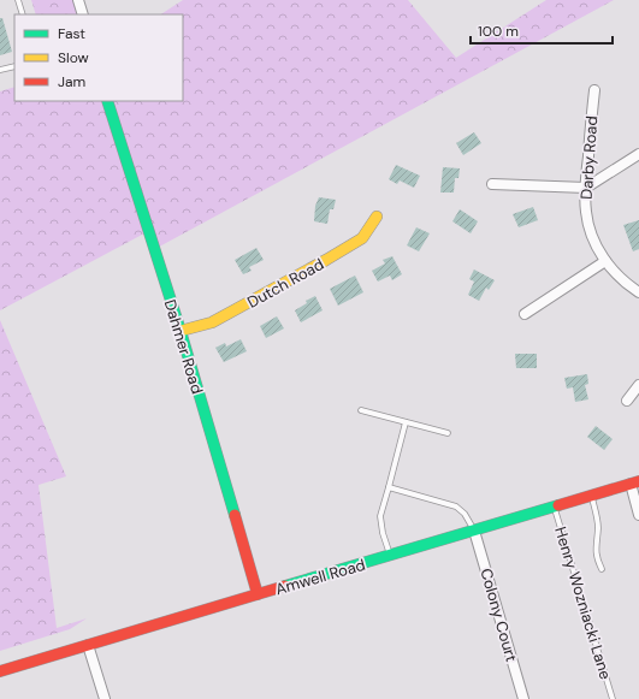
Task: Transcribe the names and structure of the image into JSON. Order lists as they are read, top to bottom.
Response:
{
  "streets": {
    "street": [
      "Darby Road",
      "Dutch Road",
      "Dahmer Road",
      "Amwell Road",
      "Colony Court"
    ],
    "lane": ["Henry Wozniacki Lane"]
  },
  "crossings": [
    ["Dutch Road", "Dahmer Road"],
    ["Dahmer Road", "Amwell Road"],
    ["Amwell Road", "Henry Wozniacki Lane"],
    ["Amwell Road", "Colony Court"]
  ],
  "legend": ["Fast", "Slow", "Jam"],
  "scale_bar": "100 m"
}
